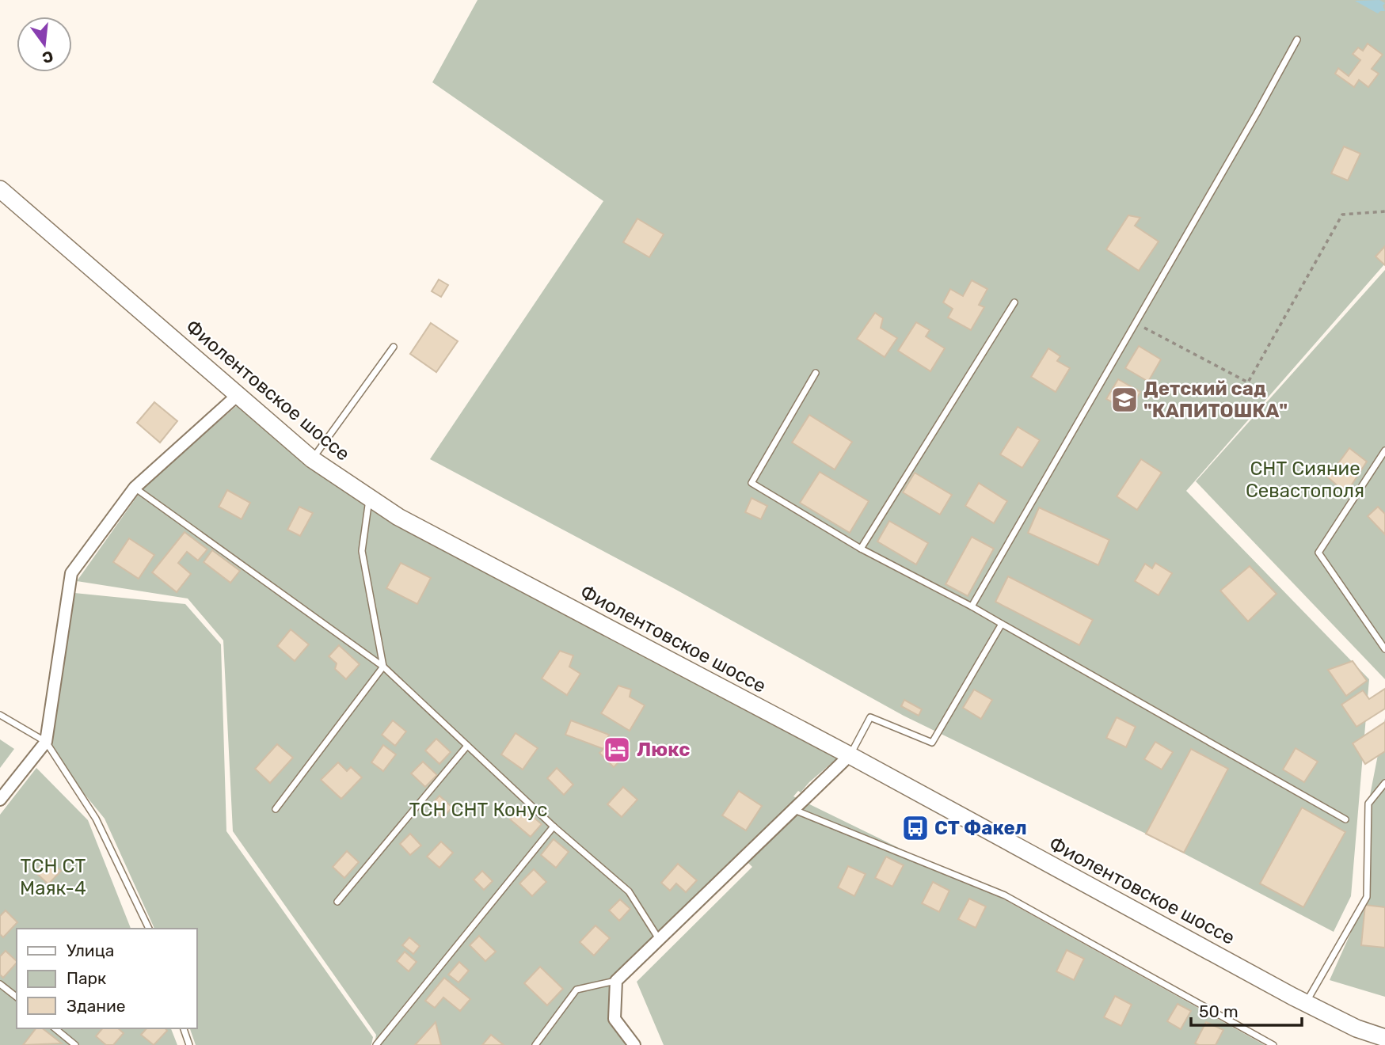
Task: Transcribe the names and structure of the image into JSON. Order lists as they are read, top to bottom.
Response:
{
  "streets": {
    "main road": ["Фиолентовское шоссе"]
  },
  "parks": ["СНТ Сияние Севастополя", "ТСН СНТ Конус", "ТСН СТ Маяк-4"],
  "places": {
    "school or university": ["Детский сад \"КАПИТОШКА\""],
    "hotel": ["Люкс"],
    "bus stop": ["СТ Факел"]
  },
  "legend": ["Улица", "Парк", "Здание"],
  "scale_bar": "50 m",
  "north": "bottom"
}
